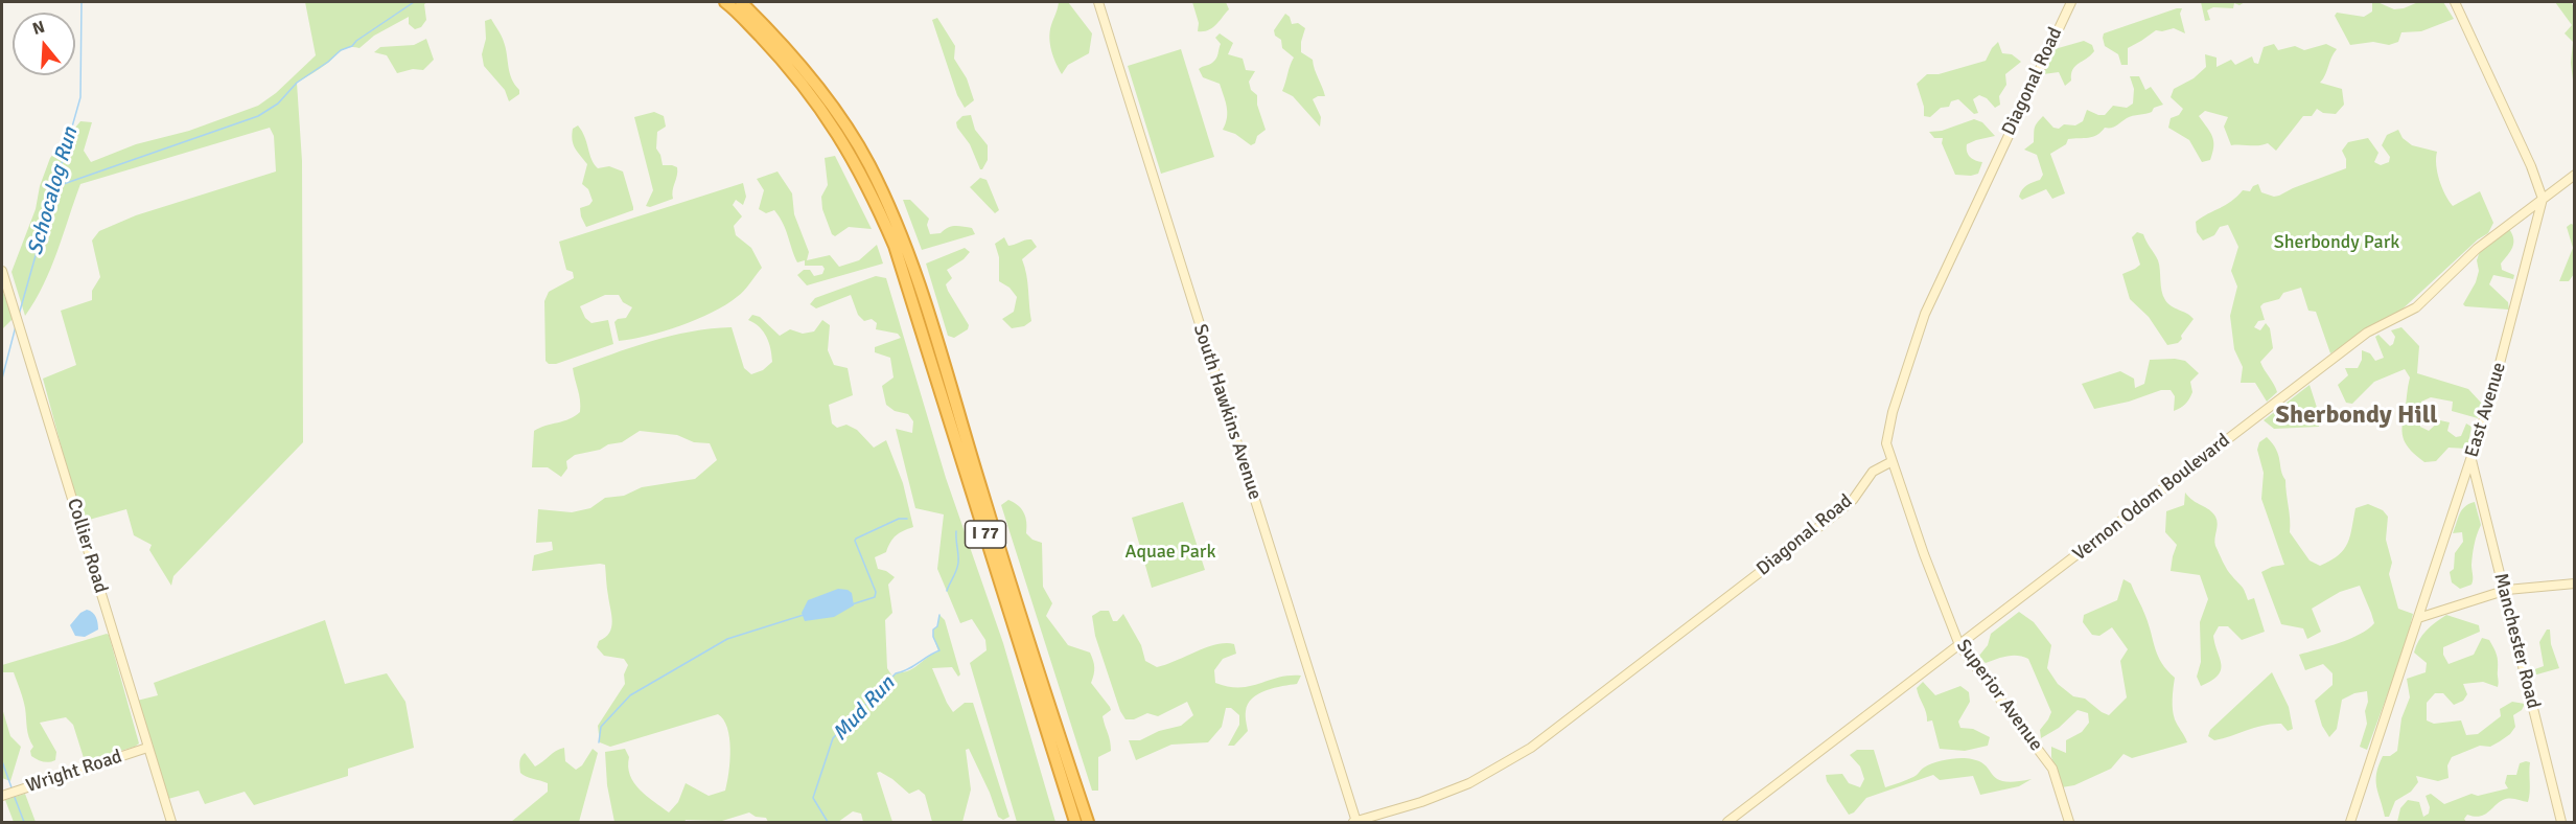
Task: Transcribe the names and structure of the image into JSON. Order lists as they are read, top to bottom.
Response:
{
  "streets": {
    "highway": ["I 77"],
    "street": [
      "Diagonal Road",
      "East Avenue",
      "South Hawkins Avenue",
      "Vernon Odom Boulevard",
      "Collier Road",
      "Manchester Road",
      "Superior Avenue",
      "Wright Road"
    ]
  },
  "crossings": [
    ["Diagonal Road", "South Hawkins Avenue"],
    ["Diagonal Road", "Superior Avenue"],
    ["East Avenue", "Vernon Odom Boulevard"],
    ["East Avenue", "Manchester Road"],
    ["Vernon Odom Boulevard", "Superior Avenue"],
    ["Collier Road", "Wright Road"]
  ],
  "districts": ["Sherbondy Hill"],
  "water": ["Schocalog Run", "Mud Run"],
  "parks": ["Sherbondy Park", "Aquae Park"],
  "north": "top"
}
